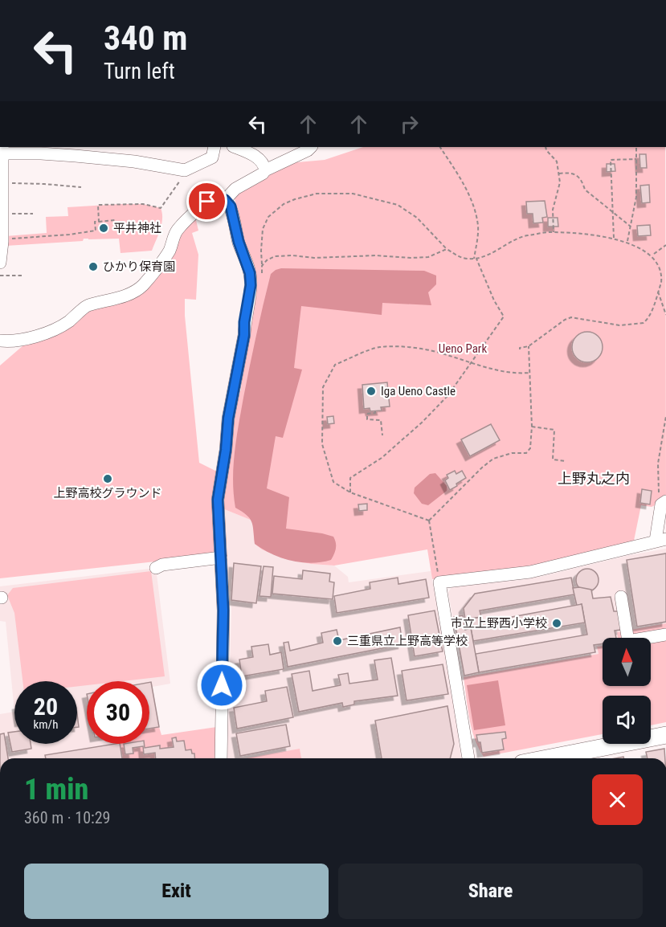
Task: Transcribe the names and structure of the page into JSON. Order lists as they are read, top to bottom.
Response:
{
  "districts": ["上野丸之内"],
  "parks": ["Ueno Park"],
  "places": [
    "平井神社",
    "ひかり保育園",
    "Iga Ueno Castle",
    "上野高校グラウンド",
    "市立上野西小学校",
    "三重県立上野高等学校"
  ],
  "north": "top",
  "page": {
    "turn": ["340 m", "Turn left"],
    "speed": "20 km/h",
    "limit": "30",
    "heading": ["1 min", "360 m · 10:29"],
    "buttons": ["Exit", "Share"]
  }
}
